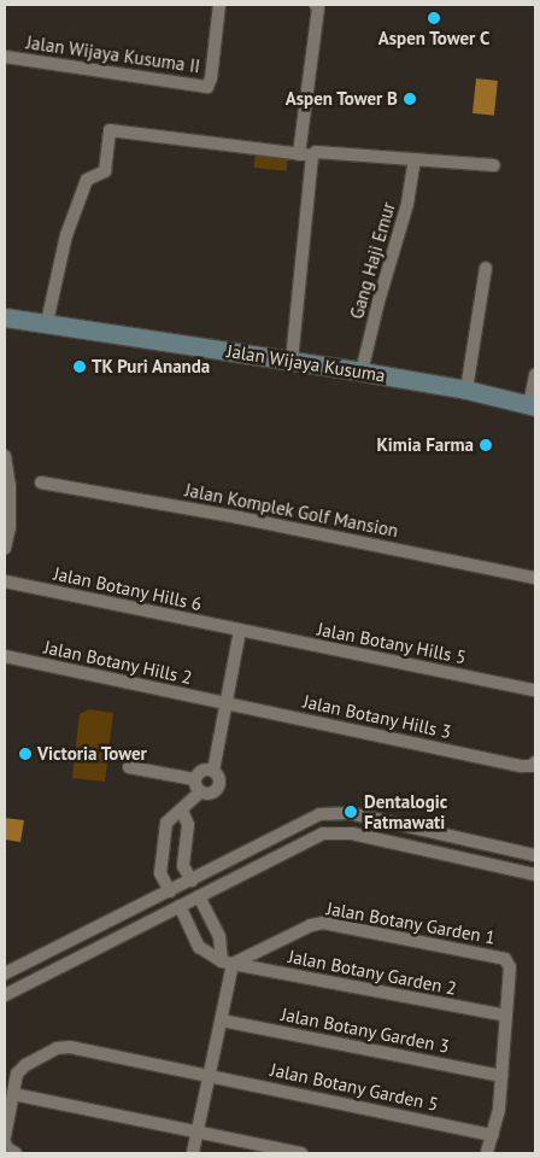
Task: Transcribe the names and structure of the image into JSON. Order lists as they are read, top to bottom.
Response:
{
  "streets": {
    "street": [
      "Jalan Wijaya Kusuma II",
      "Gang Haji Emur",
      "Jalan Wijaya Kusuma",
      "Jalan Komplek Golf Mansion",
      "Jalan Botany Hills 6",
      "Jalan Botany Hills 5",
      "Jalan Botany Hills 2",
      "Jalan Botany Hills 3",
      "Jalan Botany Garden 1",
      "Jalan Botany Garden 2",
      "Jalan Botany Garden 3",
      "Jalan Botany Garden 5"
    ]
  },
  "crossings": [
    ["Gang Haji Emur", "Jalan Wijaya Kusuma"],
    ["Jalan Botany Hills 6", "Jalan Botany Hills 5"],
    ["Jalan Botany Hills 2", "Jalan Botany Hills 3"],
    ["Jalan Botany Garden 1", "Jalan Botany Garden 2"]
  ],
  "places": [
    "Aspen Tower C",
    "Aspen Tower B",
    "TK Puri Ananda",
    "Kimia Farma",
    "Victoria Tower",
    "Dentalogic Fatmawati"
  ]
}
